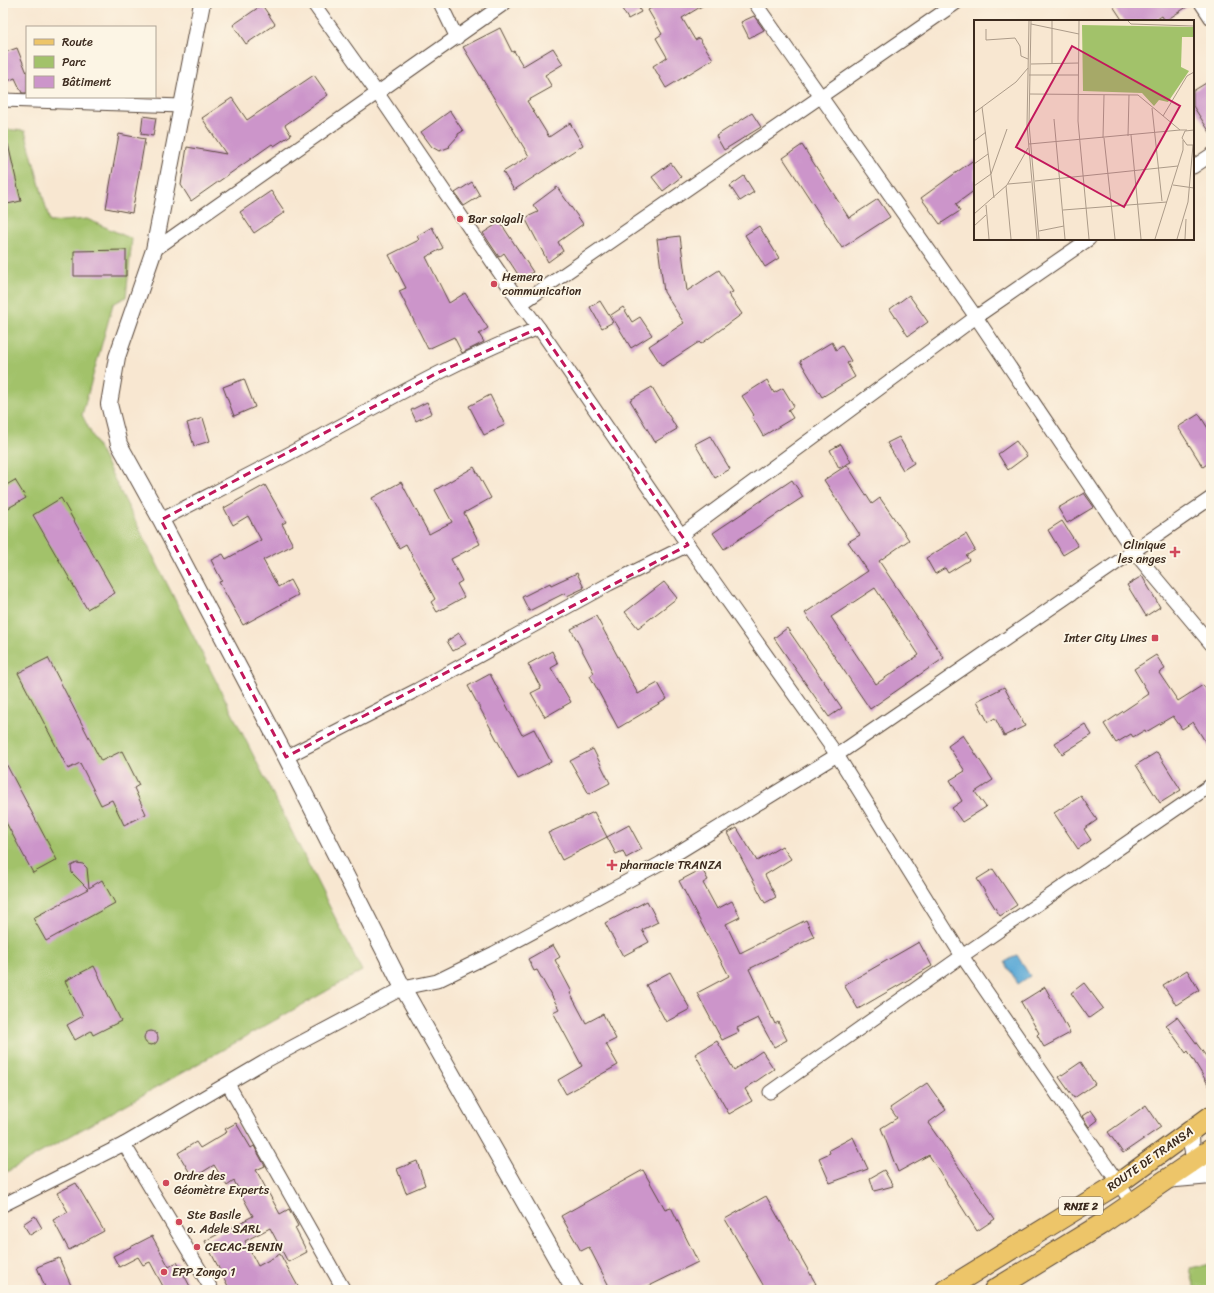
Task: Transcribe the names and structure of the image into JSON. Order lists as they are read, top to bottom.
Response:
{
  "streets": {
    "main road": ["ROUTE DE TRANSA", "RNIE 2"]
  },
  "places": {
    "other": [
      "Bar soigali",
      "Hemera communication",
      "Ordre des Géomètre Experts",
      "Ste Basile o. Adele SARL",
      "CECAC-BENIN",
      "EPP Zongo 1"
    ],
    "health": ["Clinique les anges", "pharmacie TRANZA"],
    "transit": ["Inter City Lines"]
  },
  "legend": ["Route", "Parc", "Bâtiment"]
}
